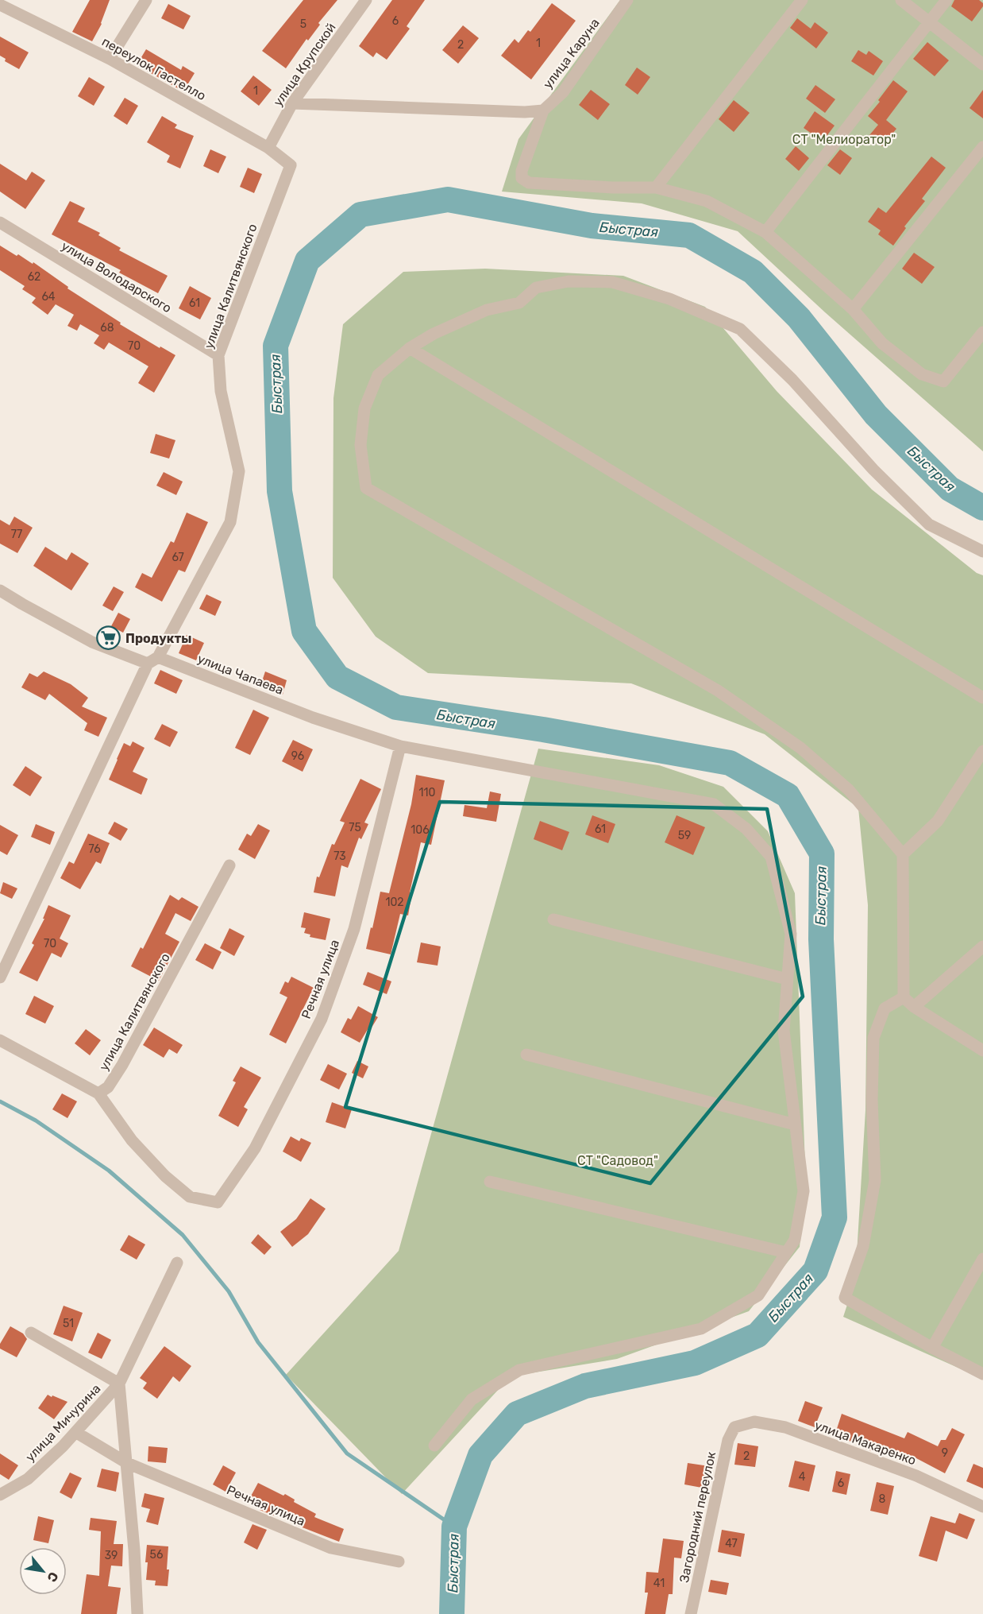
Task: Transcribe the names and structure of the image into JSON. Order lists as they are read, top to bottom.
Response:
{
  "streets": {
    "street": [
      "улица Каруна",
      "улица Крупской",
      "переулок Гастелло",
      "улица Володарского",
      "улица Калитвянского",
      "улица Чапаева",
      "Речная улица",
      "улица Мичурина",
      "улица Макаренко",
      "Загородний переулок"
    ]
  },
  "crossings": [
    ["улица Крупской", "переулок Гастелло"],
    ["переулок Гастелло", "улица Калитвянского"],
    ["улица Володарского", "улица Калитвянского"],
    ["улица Калитвянского", "улица Чапаева"],
    ["улица Калитвянского", "Речная улица"],
    ["улица Чапаева", "Речная улица"],
    ["Речная улица", "улица Мичурина"],
    ["улица Макаренко", "Загородний переулок"]
  ],
  "water": ["Быстрая"],
  "parks": ["СТ \"Мелиоратор\"", "СТ \"Садовод\""],
  "places": {
    "supermarket": ["Продукты"]
  },
  "house_numbers": [
    "6",
    "5",
    "1",
    "2",
    "1",
    "62",
    "64",
    "61",
    "68",
    "70",
    "77",
    "67",
    "96",
    "110",
    "75",
    "61",
    "106",
    "59",
    "76",
    "73",
    "102",
    "70",
    "51",
    "9",
    "2",
    "4",
    "6",
    "8",
    "47",
    "56",
    "39",
    "41"
  ],
  "north": "bottom right"
}
